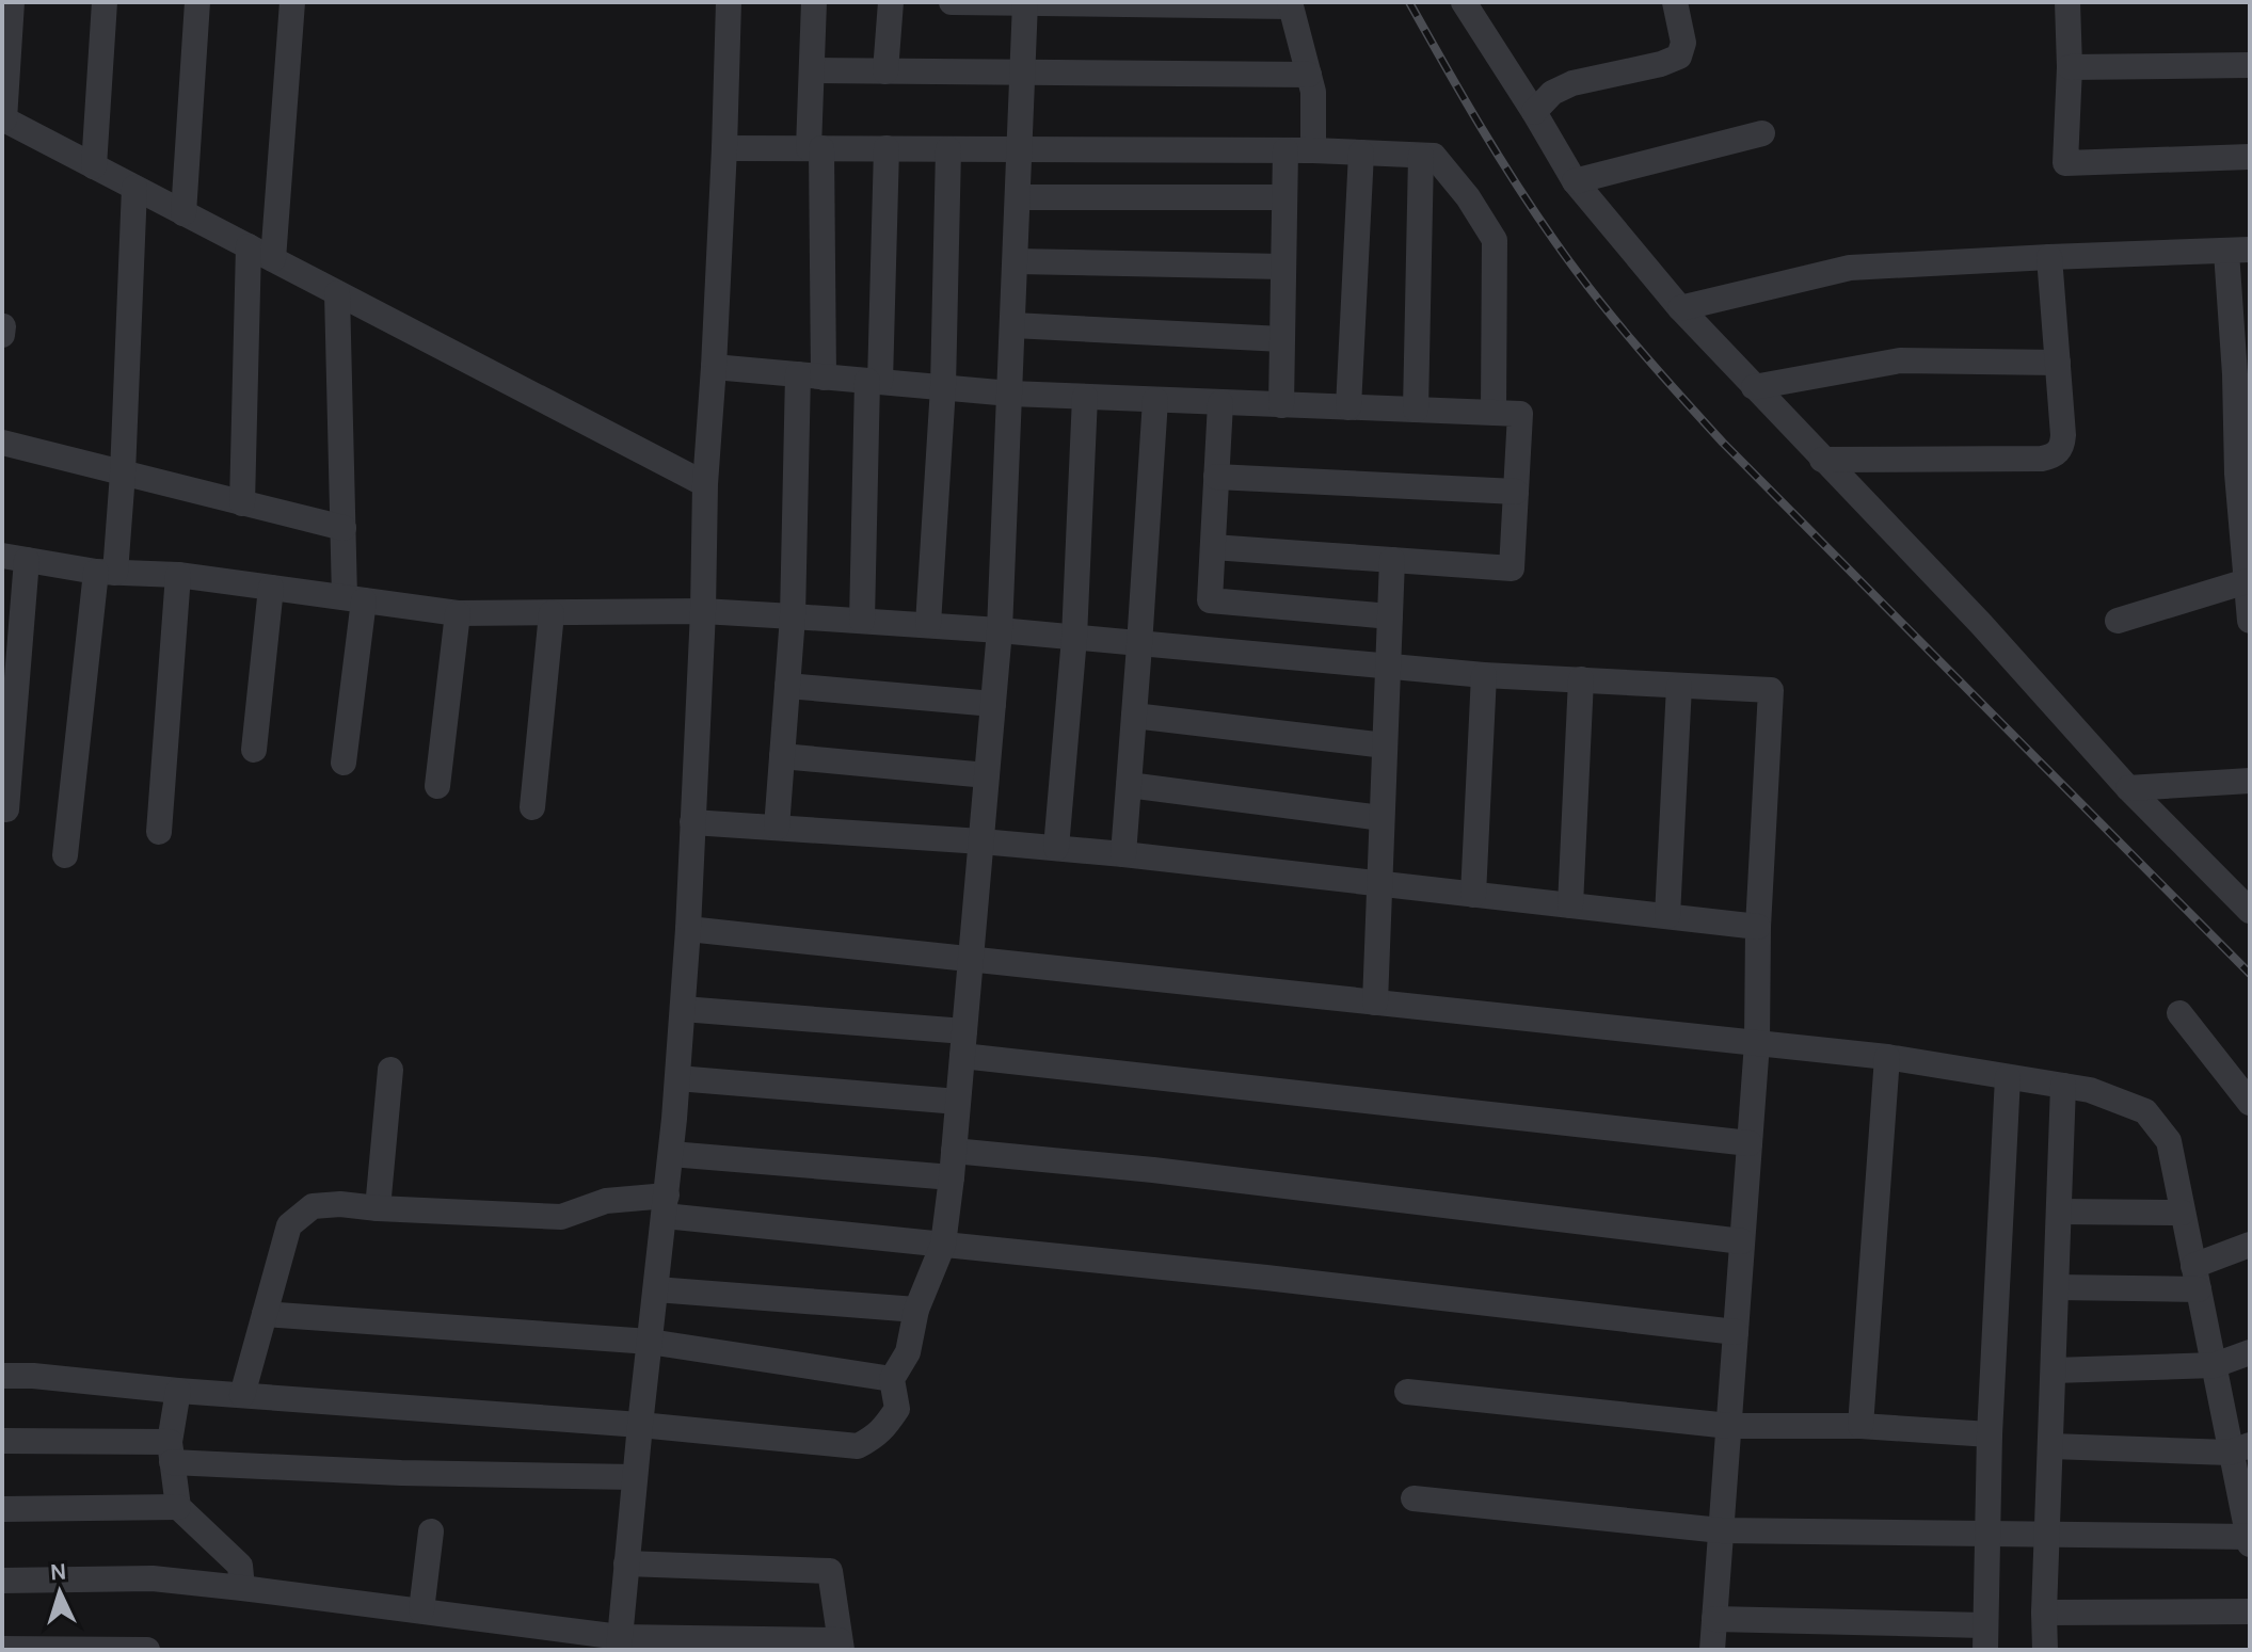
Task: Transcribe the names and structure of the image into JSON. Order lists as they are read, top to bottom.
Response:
{
  "north": "top"
}
